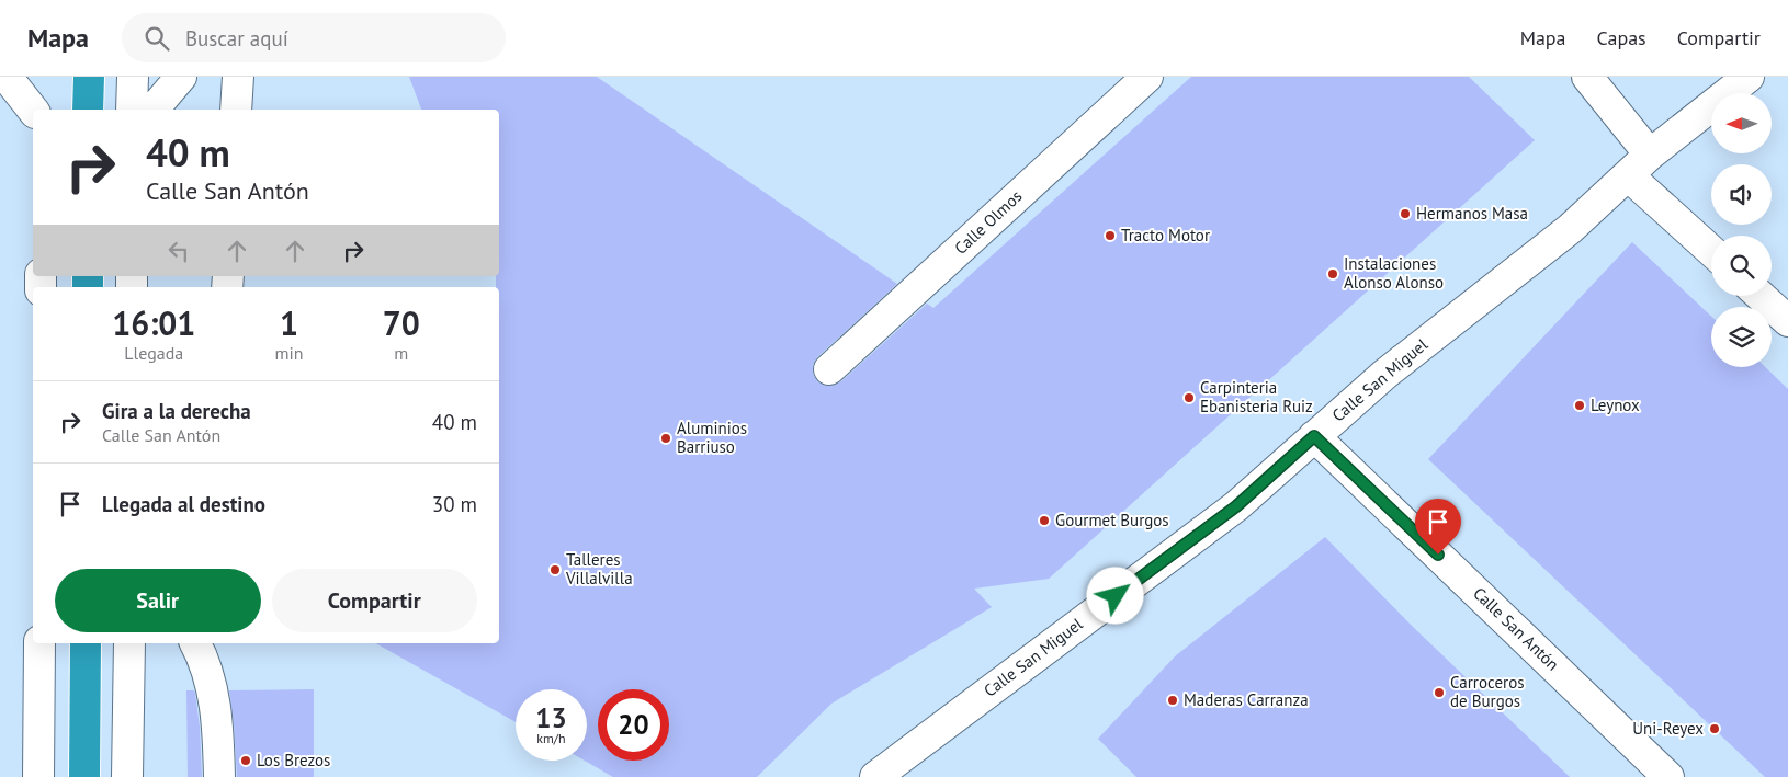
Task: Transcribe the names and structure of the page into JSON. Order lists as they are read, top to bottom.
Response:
{
  "streets": {
    "lane": ["Calle Olmos", "Calle San Miguel", "Calle San Antón"]
  },
  "crossings": [
    ["Calle San Miguel", "Calle San Antón"]
  ],
  "places": [
    "Hermanos Masa",
    "Tracto Motor",
    "Instalaciones Alonso Alonso",
    "Carpinteria Ebanisteria Ruiz",
    "Leynox",
    "Aluminios Barriuso",
    "Gourmet Burgos",
    "Talleres Villalvilla",
    "Carroceros de Burgos",
    "Maderas Carranza",
    "Uni-Reyex",
    "Los Brezos"
  ],
  "north": "left",
  "page": {
    "header": "Mapa",
    "search": "Buscar aquí",
    "nav": ["Mapa", "Capas", "Compartir"],
    "turn": ["40 m", "Calle San Antón"],
    "eta": [
      "16:01",
      "Llegada",
      "1",
      "min",
      "70",
      "m"
    ],
    "list": [
      {
        "name": "Gira a la derecha",
        "note": "Calle San Antón",
        "value": "40 m"
      },
      {
        "name": "Llegada al destino",
        "value": "30 m"
      }
    ],
    "buttons": ["Salir", "Compartir"],
    "speed": "13 km/h",
    "limit": "20"
  }
}
